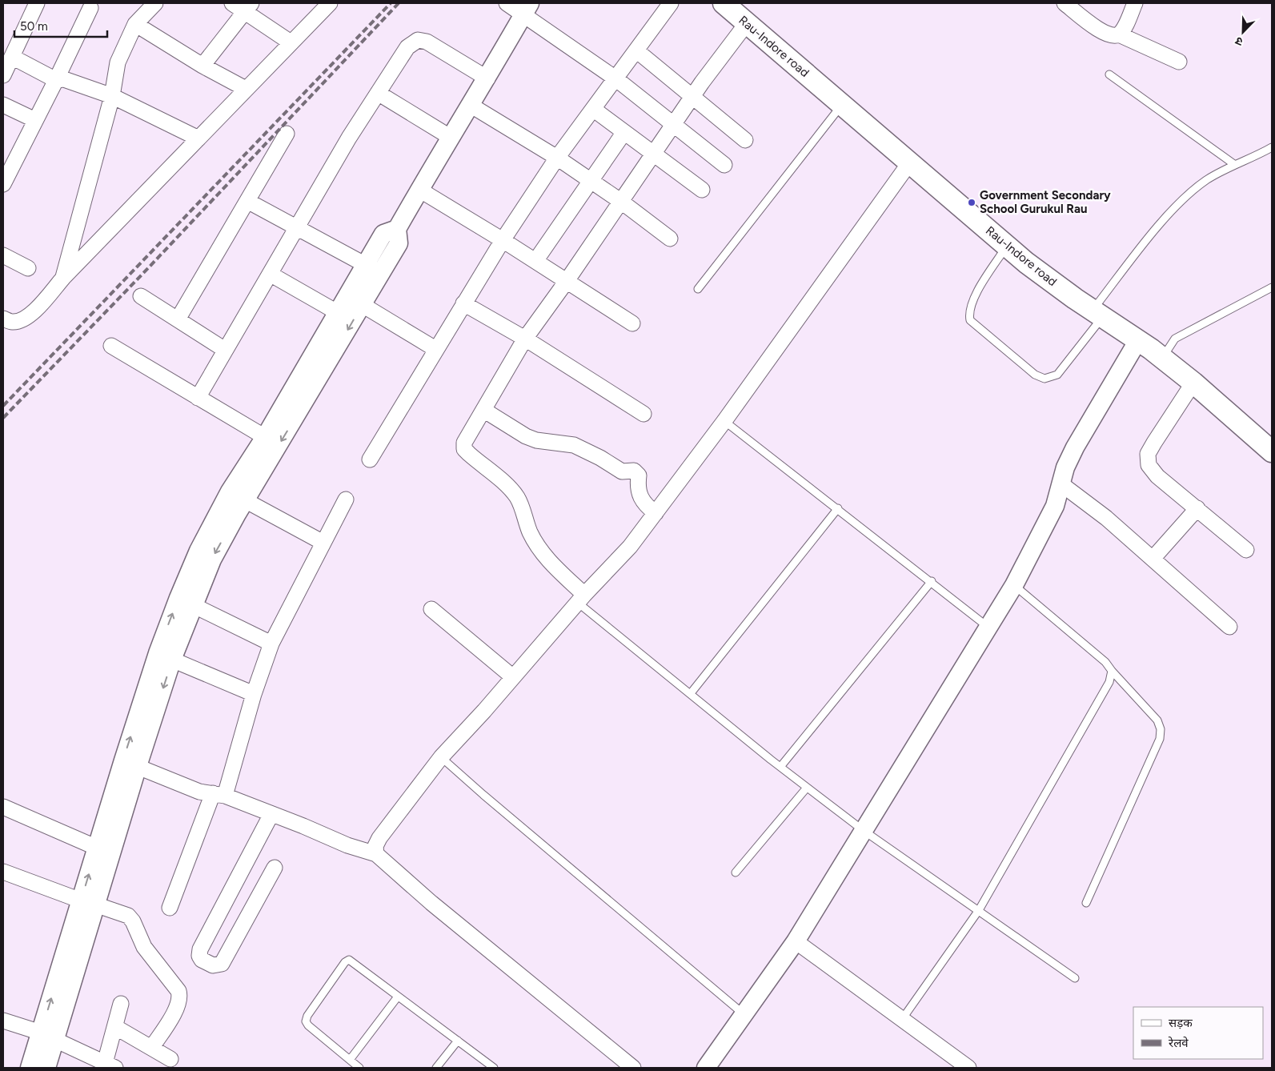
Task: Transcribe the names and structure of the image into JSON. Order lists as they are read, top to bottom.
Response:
{
  "streets": {
    "main road": ["Rau-Indore road"]
  },
  "places": ["Government Secondary School Gurukul Rau"],
  "legend": ["सड़क", "रेलवे"],
  "scale_bar": "50 m",
  "north": "bottom left"
}
